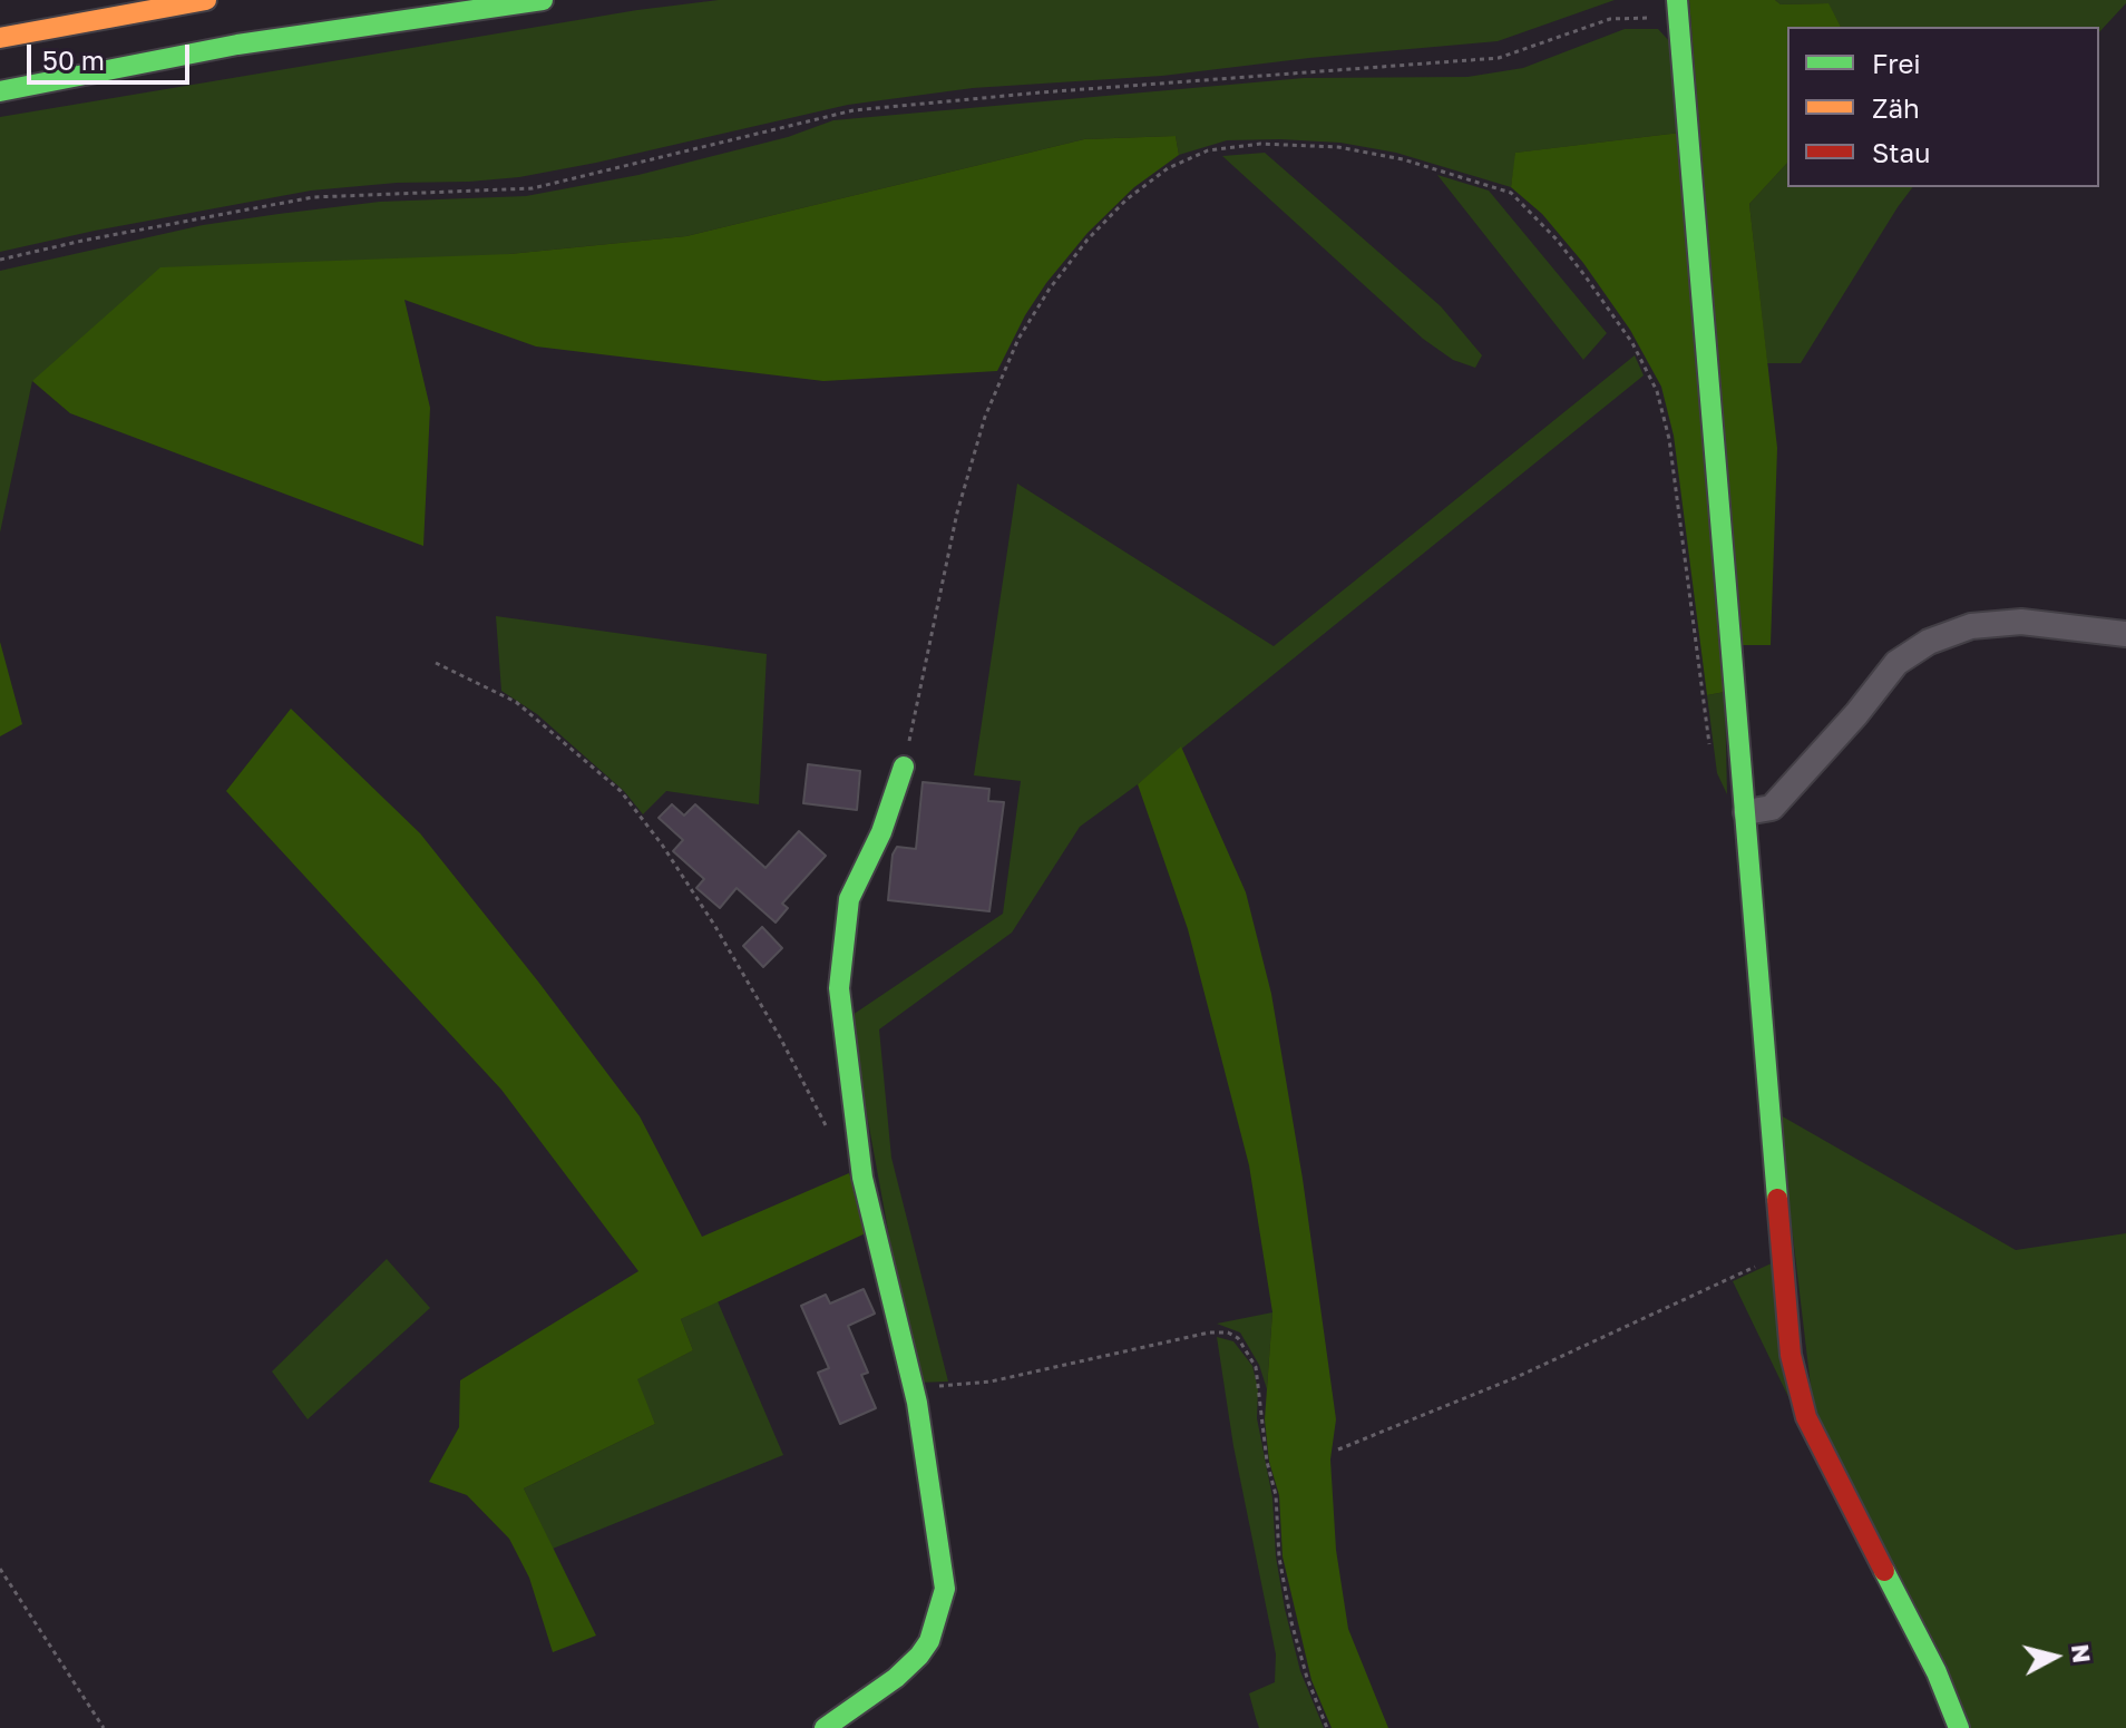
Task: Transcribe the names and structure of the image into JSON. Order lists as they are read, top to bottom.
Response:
{
  "legend": ["Frei", "Zäh", "Stau"],
  "scale_bar": "50 m",
  "north": "right"
}
